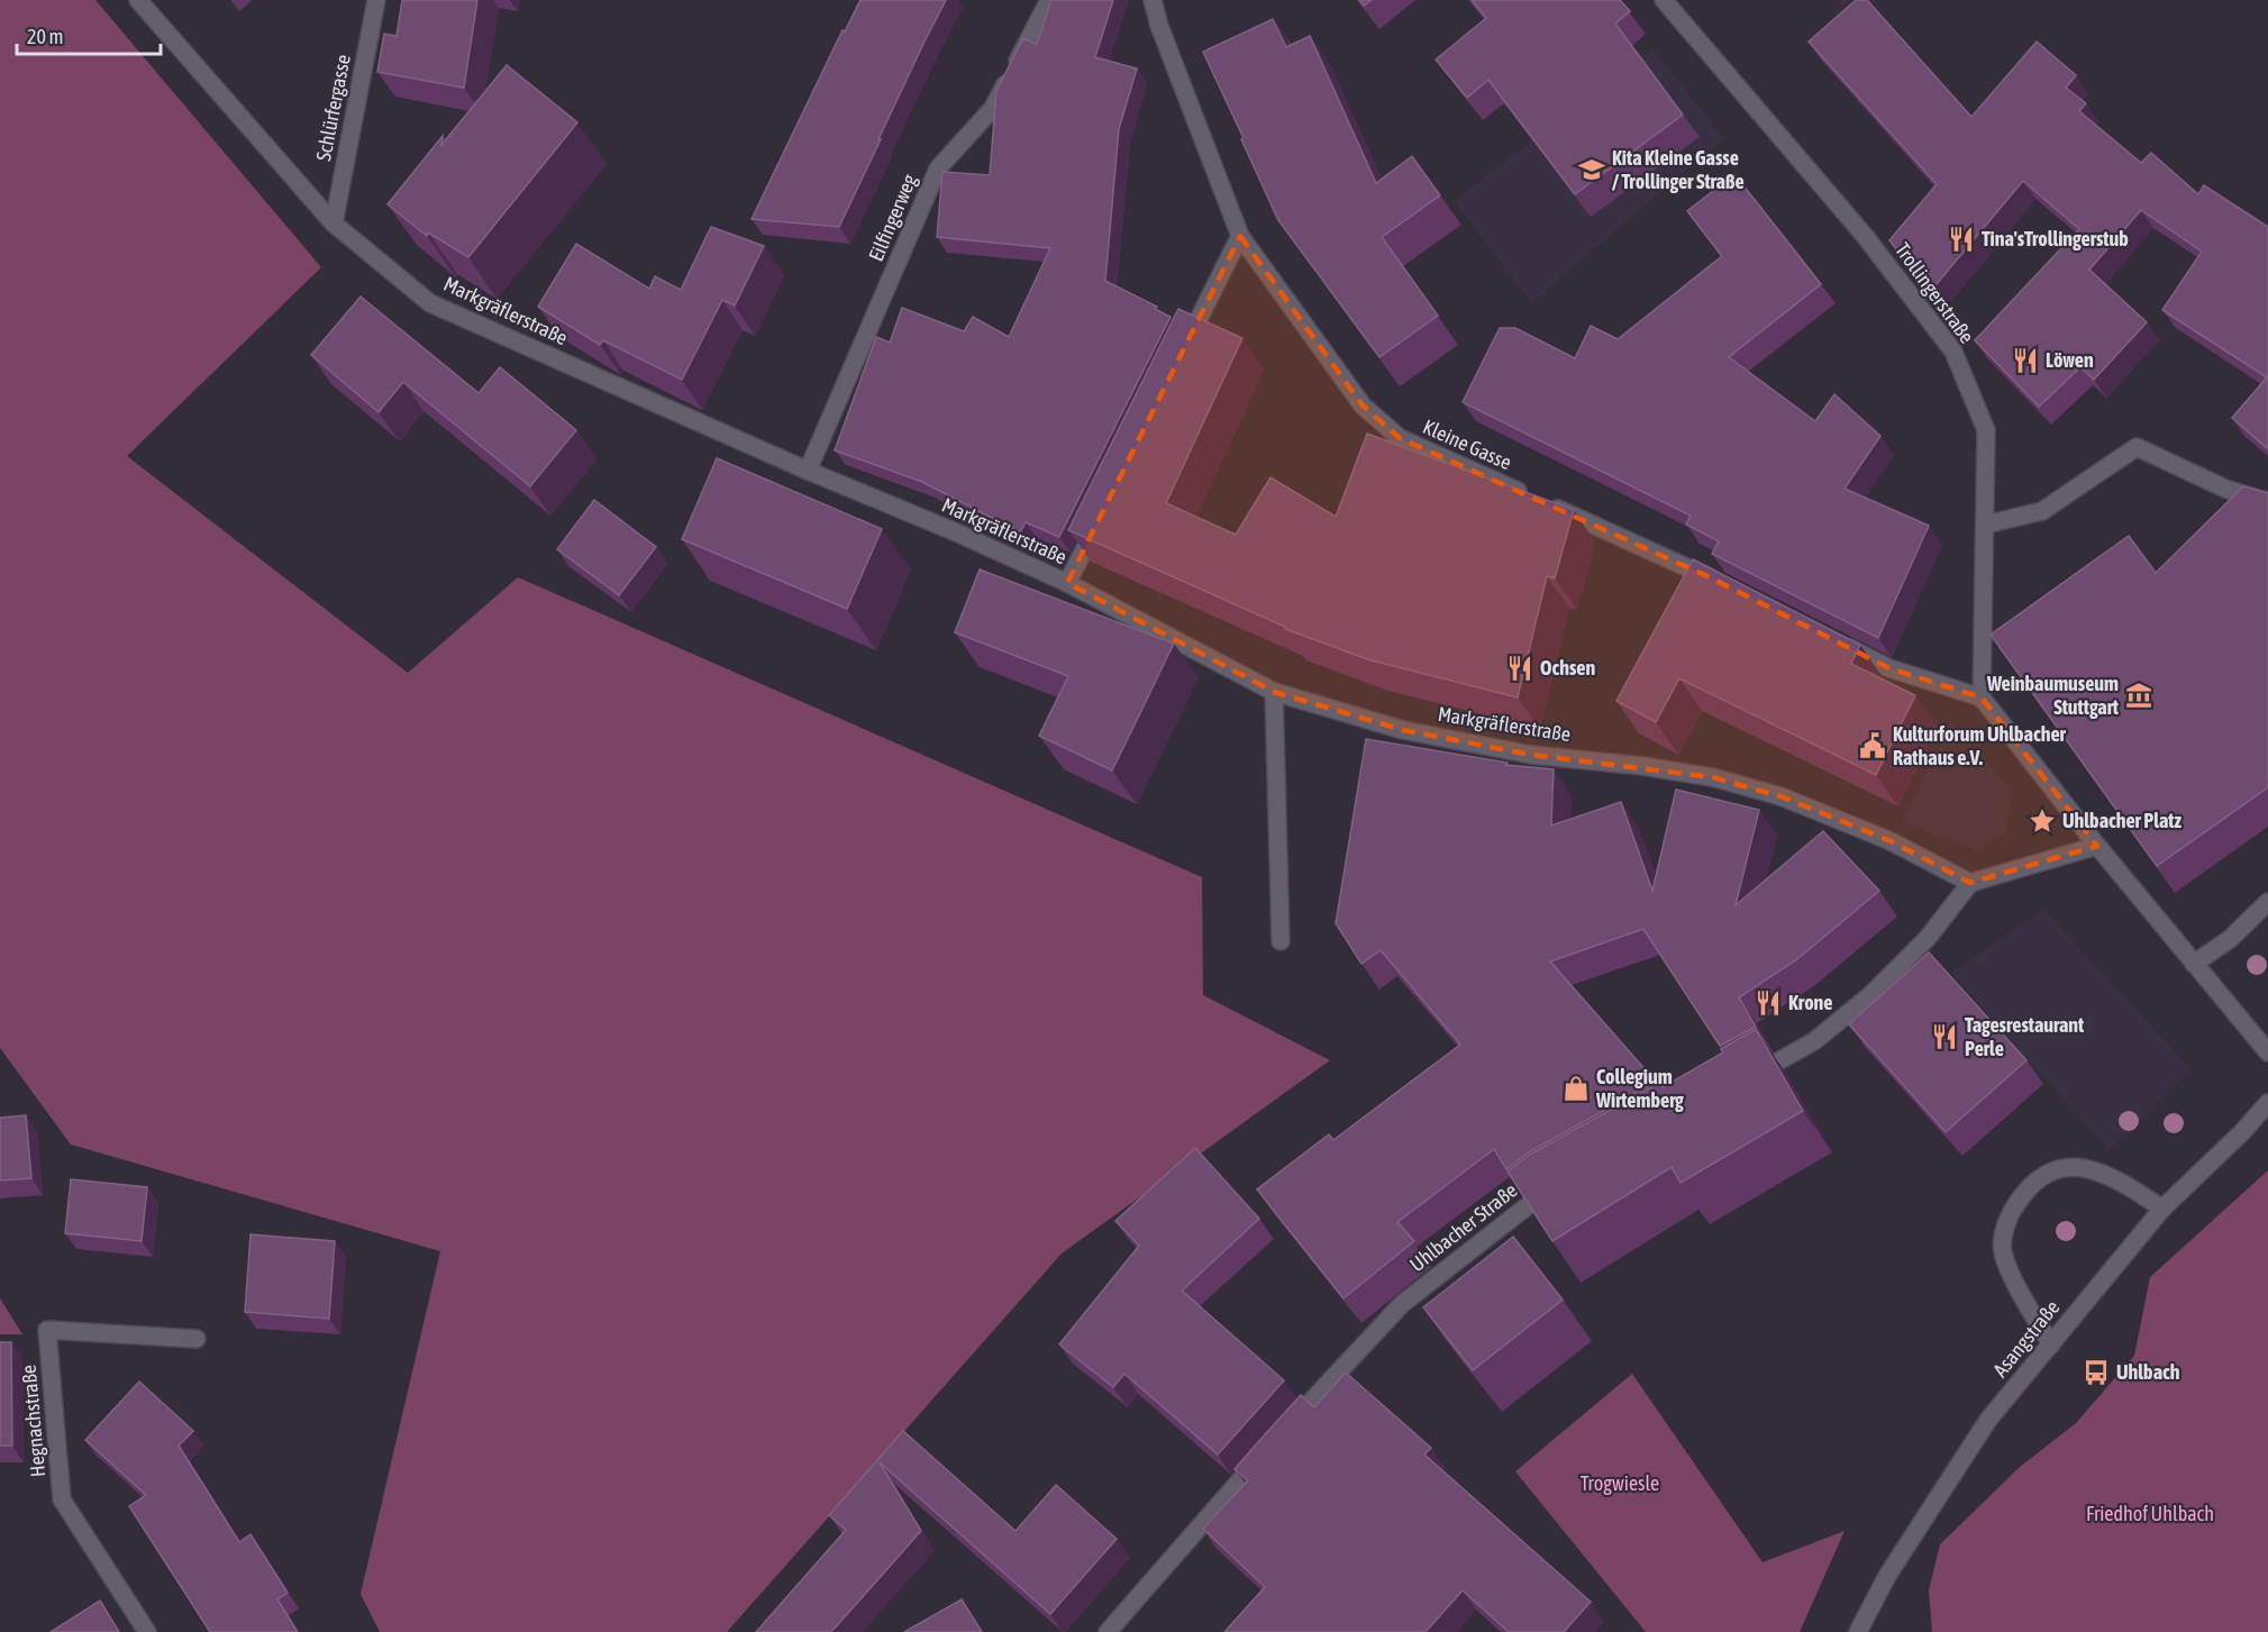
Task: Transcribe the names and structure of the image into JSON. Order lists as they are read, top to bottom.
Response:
{
  "streets": {
    "street": [
      "Schlürfergasse",
      "Eilfingerweg",
      "Trollingerstraße",
      "Markgräflerstraße",
      "Kleine Gasse",
      "Uhlbacher Straße",
      "Asangstraße",
      "Hegnachstraße"
    ]
  },
  "crossings": [
    ["Schlürfergasse", "Markgräflerstraße"],
    ["Eilfingerweg", "Markgräflerstraße"]
  ],
  "parks": ["Trogwiesle", "Friedhof Uhlbach"],
  "places": {
    "school or university": ["Kita Kleine Gasse / Trollinger Straße"],
    "restaurant": [
      "Tina'sTrollingerstub",
      "Löwen",
      "Ochsen",
      "Krone",
      "Tagesrestaurant Perle"
    ],
    "museum": ["Weinbaumuseum Stuttgart"],
    "public building": ["Kulturforum Uhlbacher Rathaus e.V."],
    "place": ["Uhlbacher Platz"],
    "shop": ["Collegium Wirtemberg"],
    "bus stop": ["Uhlbach"]
  },
  "scale_bar": "20 m"
}
